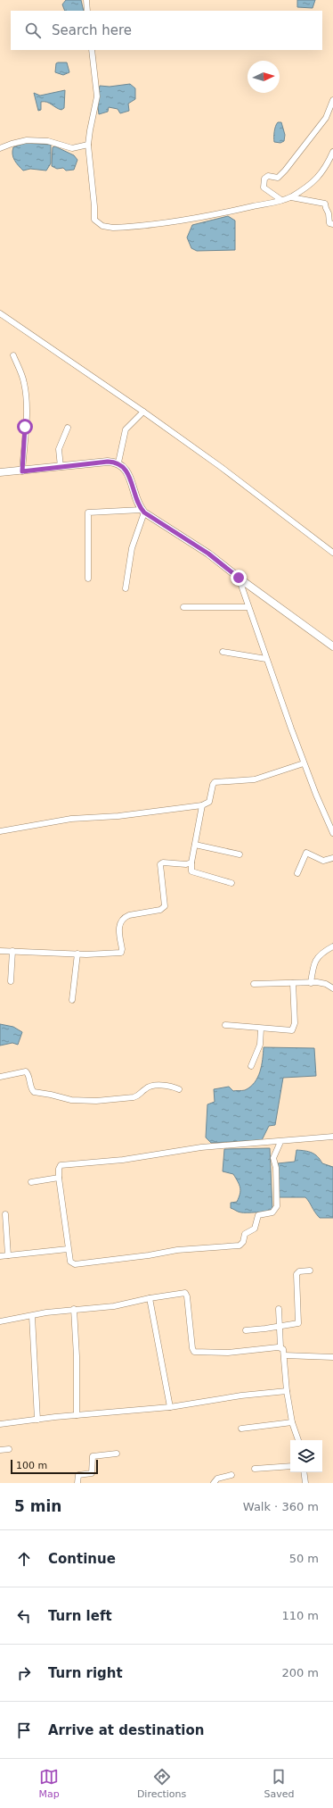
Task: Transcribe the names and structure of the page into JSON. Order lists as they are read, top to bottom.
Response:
{
  "scale_bar": "100 m",
  "north": "right",
  "page": {
    "search": "Search here",
    "scale": "100 m",
    "heading": ["5 min", "Walk · 360 m"],
    "list": [
      ["Continue", "50 m"],
      ["Turn left", "110 m"],
      ["Turn right", "200 m"],
      "Arrive at destination"
    ],
    "nav": ["Map", "Directions", "Saved"]
  }
}
